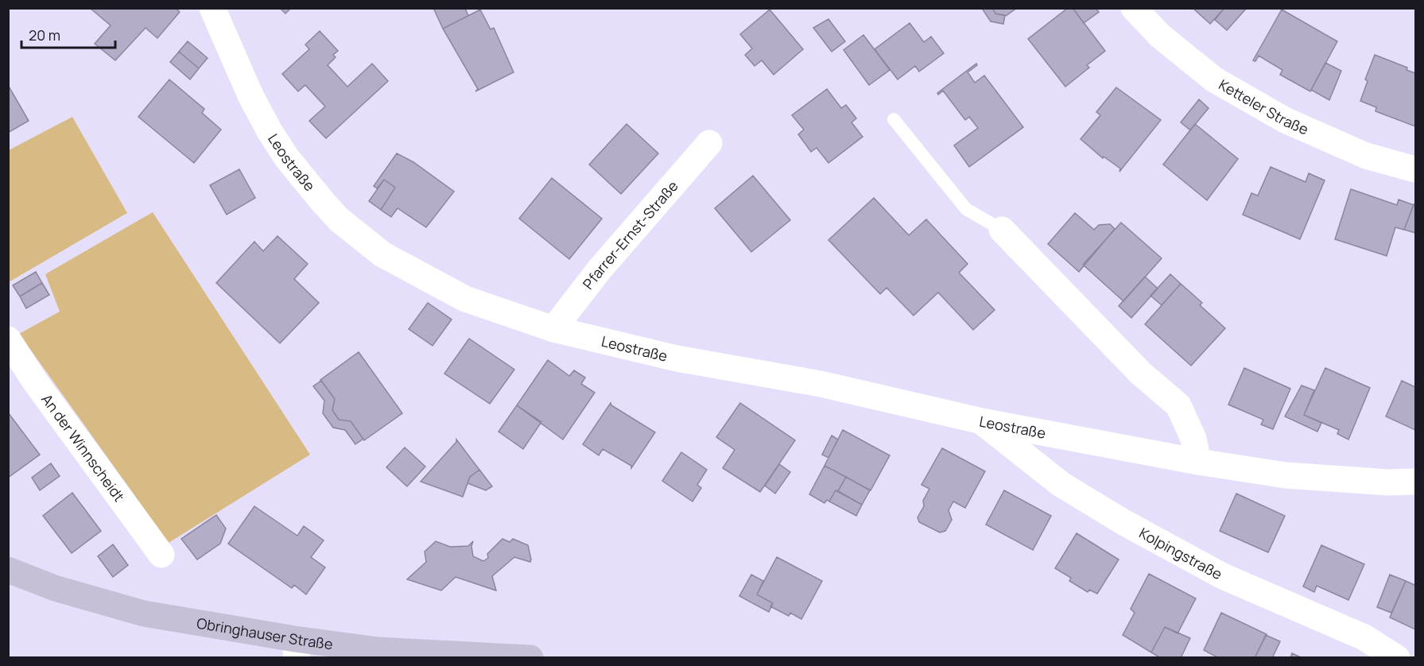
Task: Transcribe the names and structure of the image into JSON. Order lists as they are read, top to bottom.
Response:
{
  "streets": {
    "street": [
      "Ketteler Straße",
      "Leostraße",
      "Pfarrer-Ernst-Straße",
      "An der Winnscheidt",
      "Kolpingstraße",
      "Obringhauser Straße"
    ]
  },
  "crossings": [
    ["Leostraße", "Pfarrer-Ernst-Straße"],
    ["Leostraße", "Kolpingstraße"]
  ],
  "scale_bar": "20 m"
}
